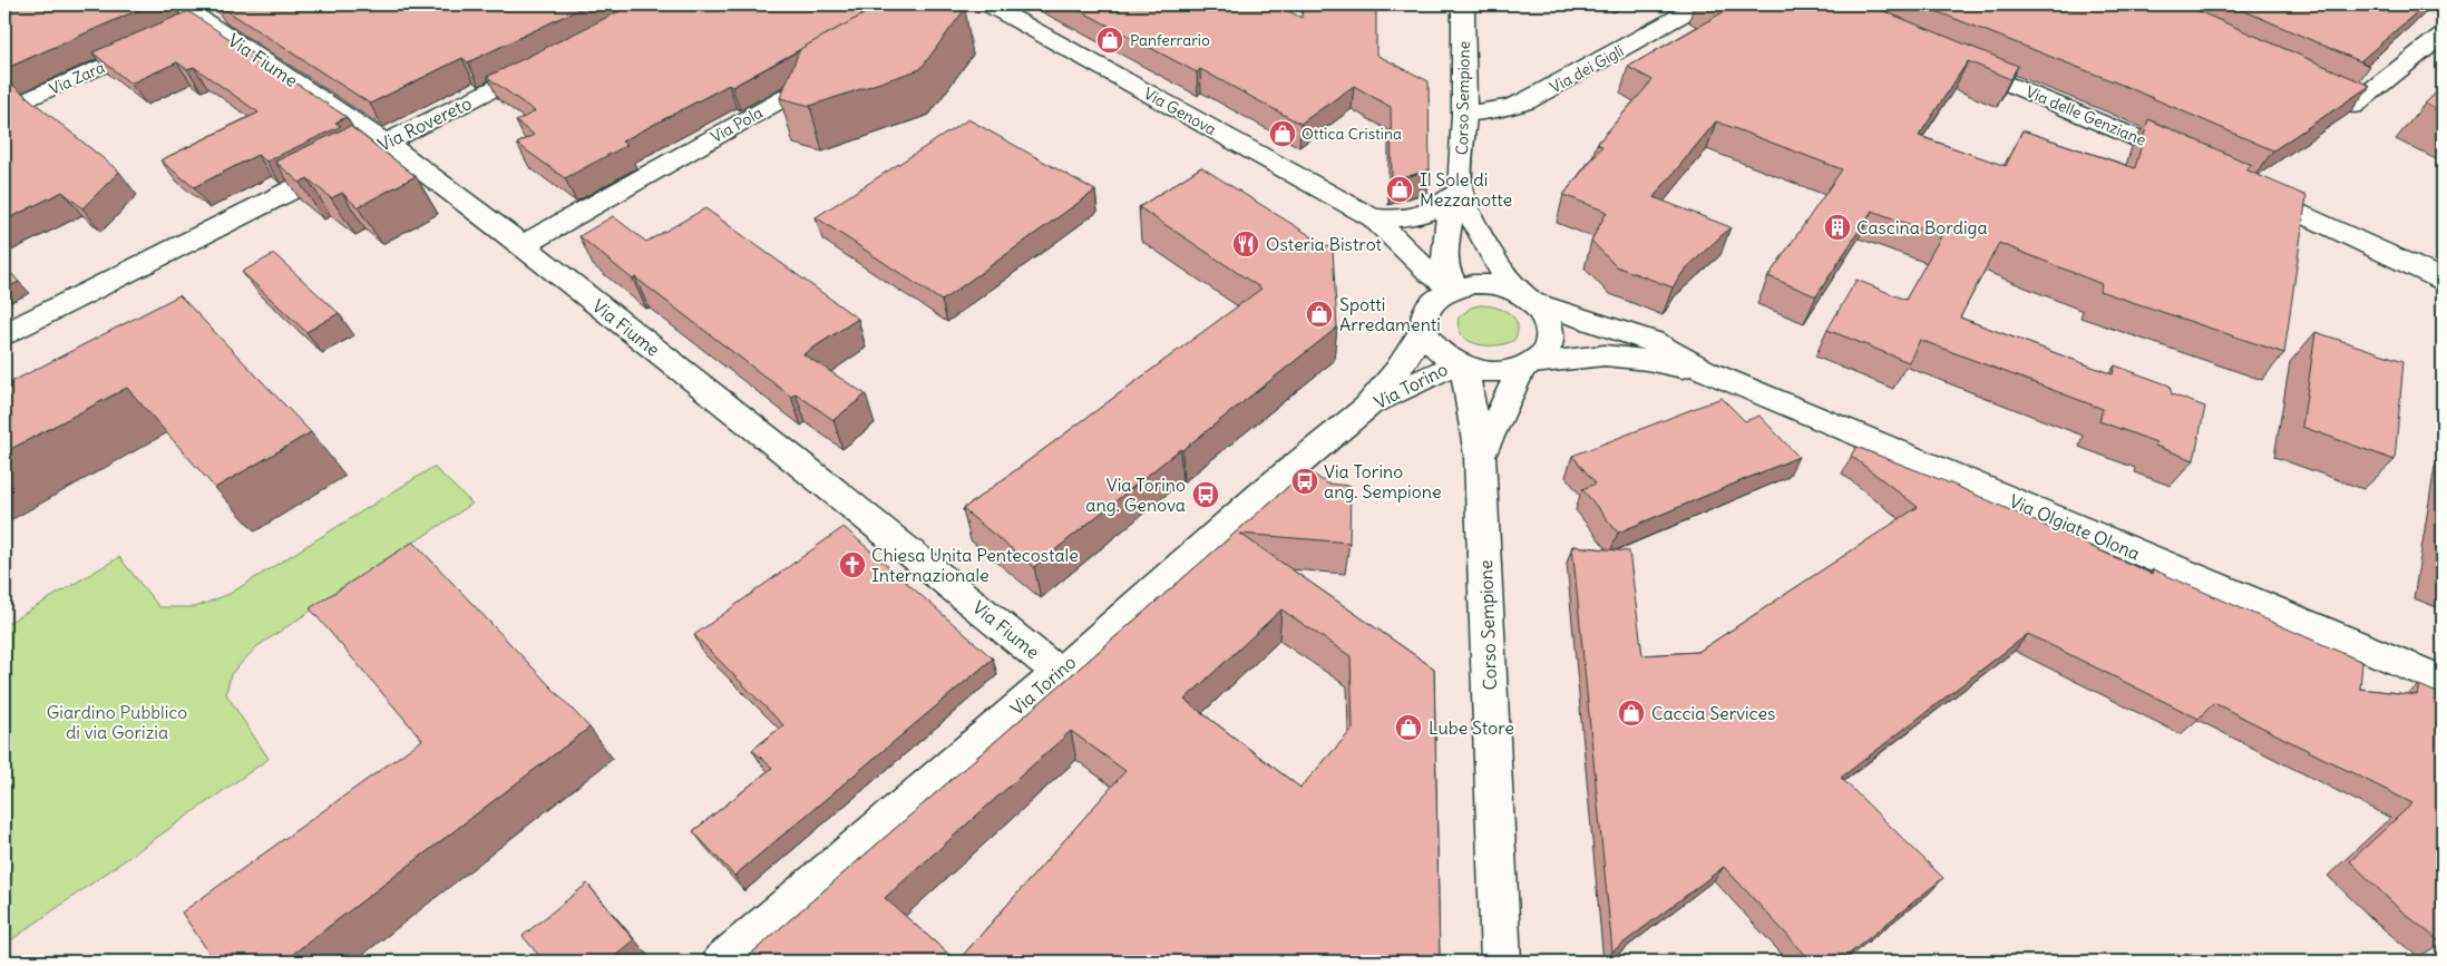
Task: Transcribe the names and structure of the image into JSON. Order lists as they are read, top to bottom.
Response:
{
  "streets": {
    "street": [
      "Via Fiume",
      "Via dei Gigli",
      "Via Zara",
      "Corso Sempione",
      "Via Genova",
      "Via delle Genziane",
      "Via Rovereto",
      "Via Pola",
      "Via Torino",
      "Via Olgiate Olona"
    ]
  },
  "crossings": [
    ["Via Fiume", "Via Rovereto"],
    ["Via Fiume", "Via Pola"],
    ["Via Fiume", "Via Torino"],
    ["Via dei Gigli", "Corso Sempione"],
    ["Corso Sempione", "Via Genova"],
    ["Corso Sempione", "Via Torino"],
    ["Corso Sempione", "Via Olgiate Olona"],
    ["Via Genova", "Via Torino"],
    ["Via Genova", "Via Olgiate Olona"],
    ["Via Torino", "Via Olgiate Olona"]
  ],
  "parks": ["Giardino Pubblico di via Gorizia"],
  "places": {
    "shop": [
      "Panferrario",
      "Ottica Cristina",
      "Il Sole di Mezzanotte",
      "Spotti Arredamenti",
      "Caccia Services",
      "Lube Store"
    ],
    "building": ["Cascina Bordiga"],
    "restaurant": ["Osteria Bistrot"],
    "bus stop": ["Via Torino ang. Sempione", "Via Torino ang. Genova"],
    "church": ["Chiesa Unita Pentecostale Internazionale"]
  }
}
